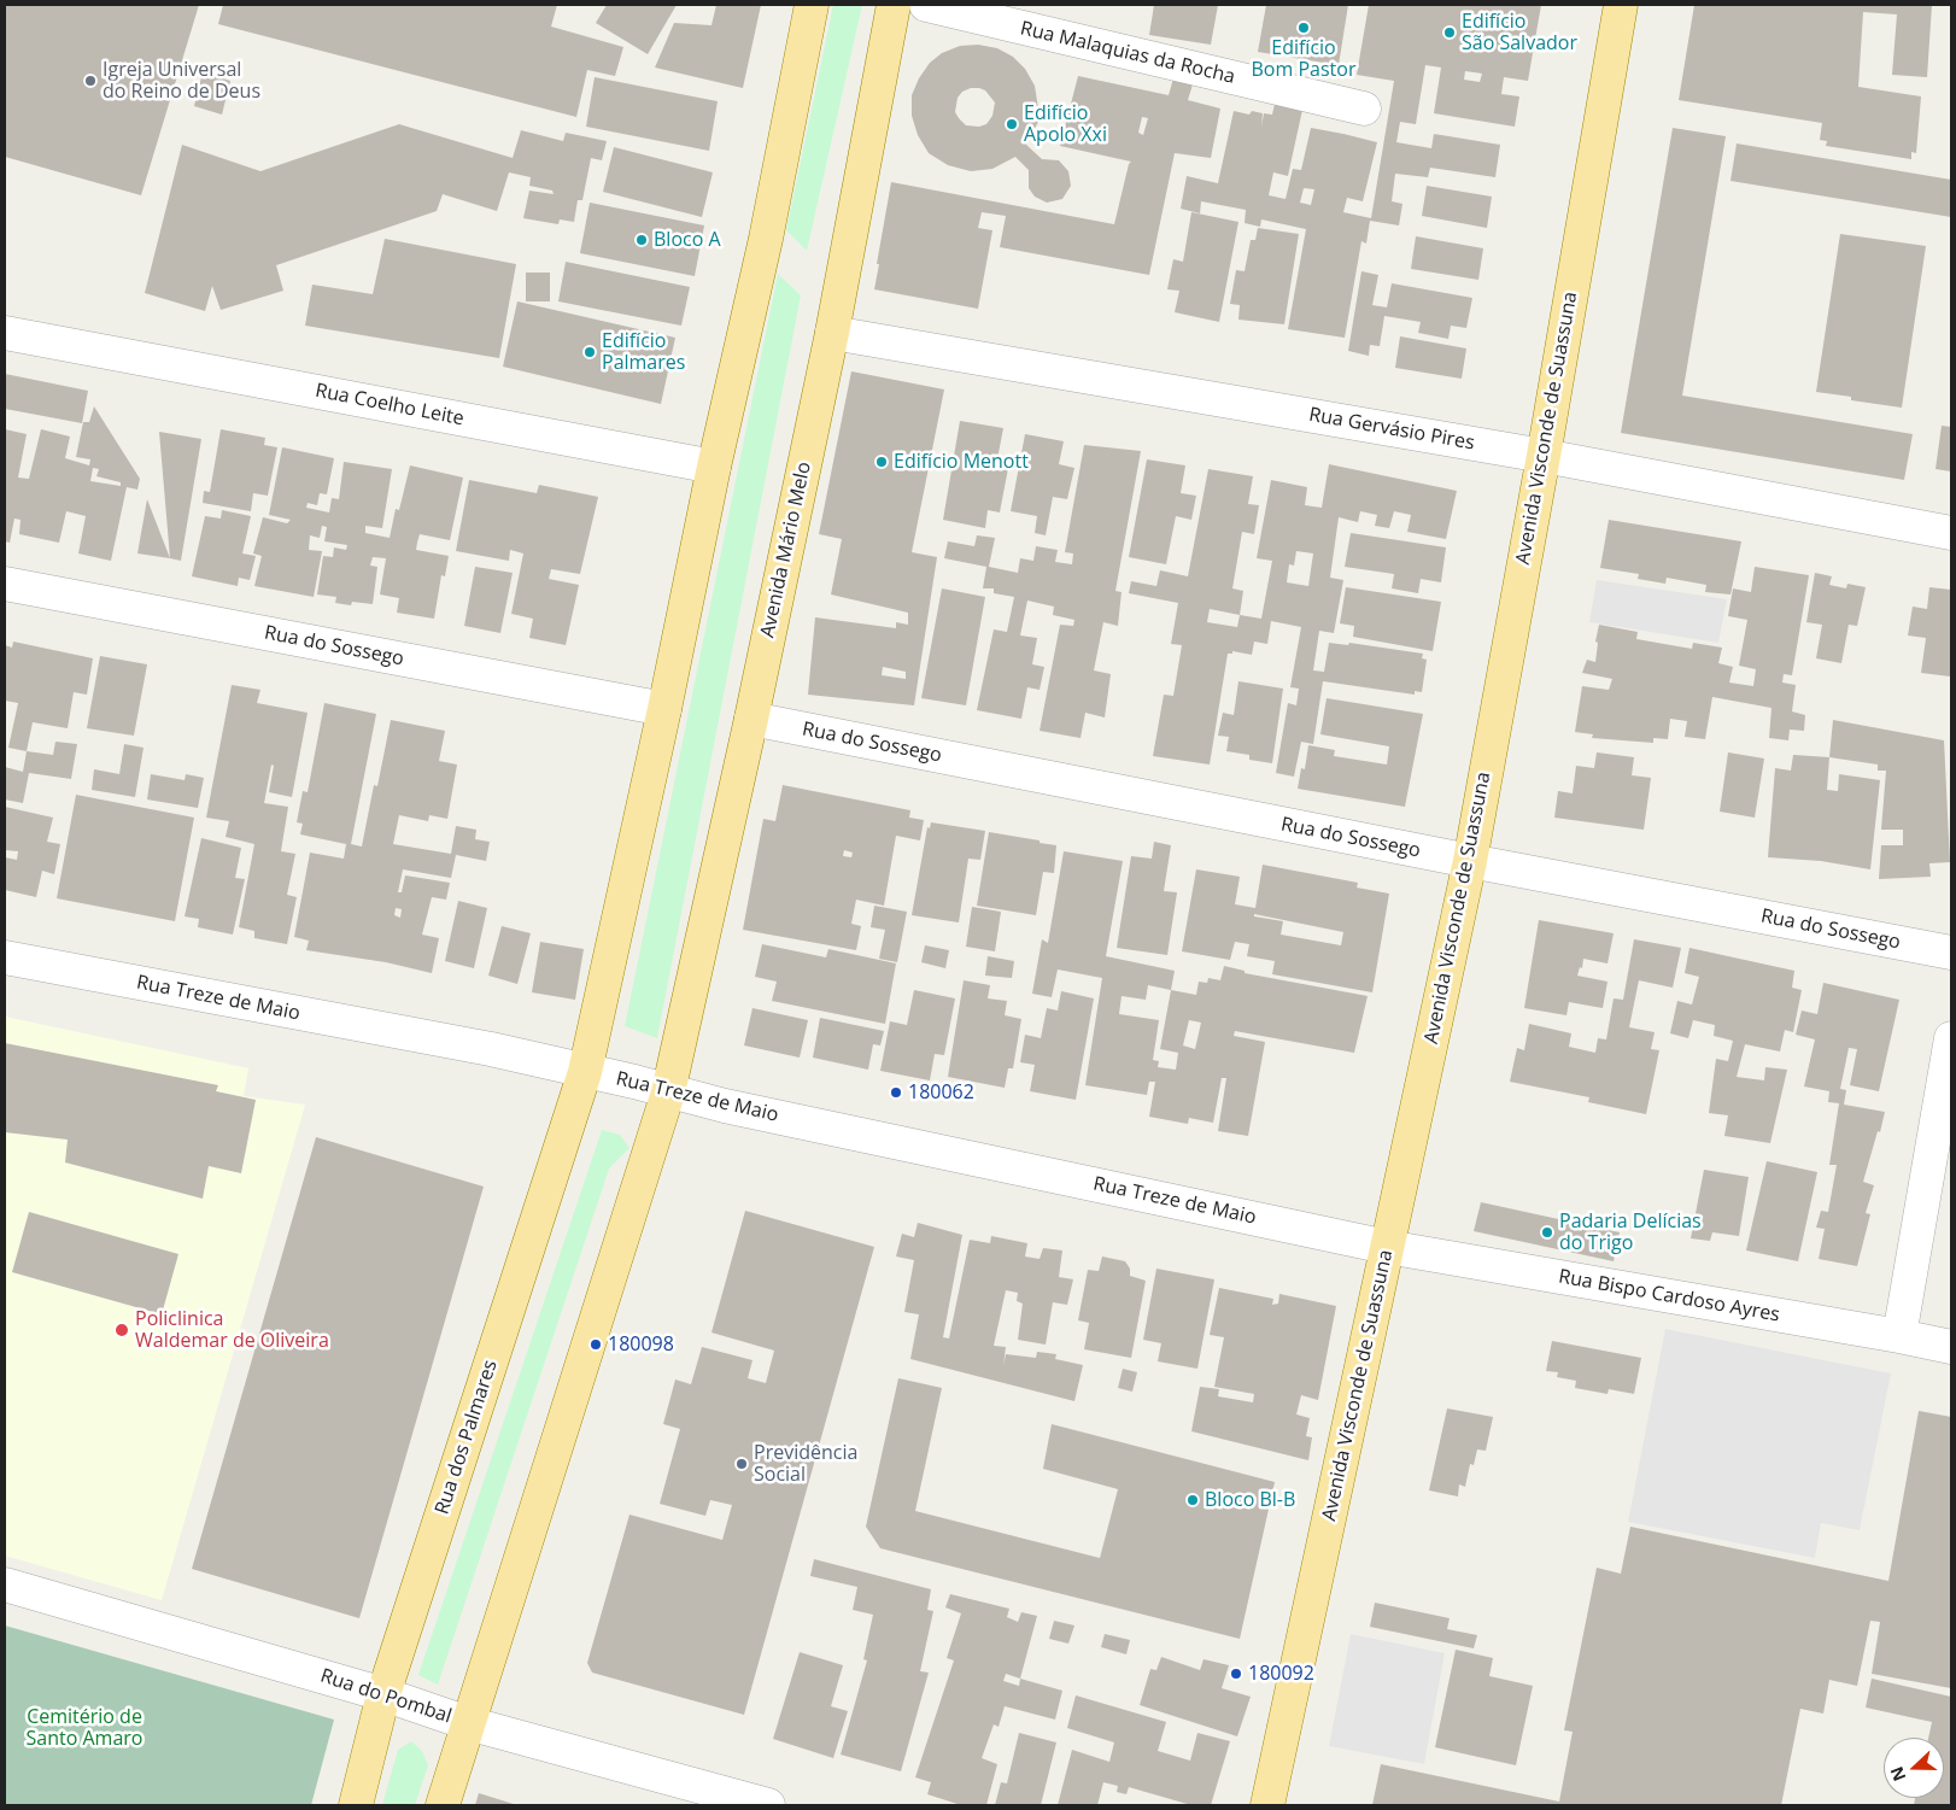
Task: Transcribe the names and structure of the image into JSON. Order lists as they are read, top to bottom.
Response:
{
  "streets": {
    "main road": ["Avenida Visconde de Suassuna", "Avenida Mário Melo", "Rua dos Palmares"],
    "street": [
      "Rua Malaquias da Rocha",
      "Rua Coelho Leite",
      "Rua Gervásio Pires",
      "Rua do Sossego",
      "Rua Treze de Maio",
      "Rua Bispo Cardoso Ayres",
      "Rua do Pombal"
    ]
  },
  "crossings": [
    ["Avenida Visconde de Suassuna", "Rua Gervásio Pires"],
    ["Avenida Visconde de Suassuna", "Rua do Sossego"],
    ["Avenida Visconde de Suassuna", "Rua Treze de Maio"],
    ["Avenida Visconde de Suassuna", "Rua Bispo Cardoso Ayres"],
    ["Rua Gervásio Pires", "Avenida Mário Melo"],
    ["Avenida Mário Melo", "Rua do Sossego"],
    ["Avenida Mário Melo", "Rua Treze de Maio"],
    ["Rua Treze de Maio", "Rua Bispo Cardoso Ayres"],
    ["Rua Treze de Maio", "Rua dos Palmares"],
    ["Rua dos Palmares", "Rua do Pombal"]
  ],
  "parks": ["Cemitério de Santo Amaro"],
  "places": [
    "Edifício Bom Pastor",
    "Edifício São Salvador",
    "Igreja Universal do Reino de Deus",
    "Edifício Apolo Xxi",
    "Bloco A",
    "Edifício Palmares",
    "Edifício Menott",
    "180062",
    "Padaria Delícias do Trigo",
    "Policlinica Waldemar de Oliveira",
    "180098",
    "Previdência Social",
    "Bloco Bl-B",
    "180092"
  ],
  "north": "left"
}
